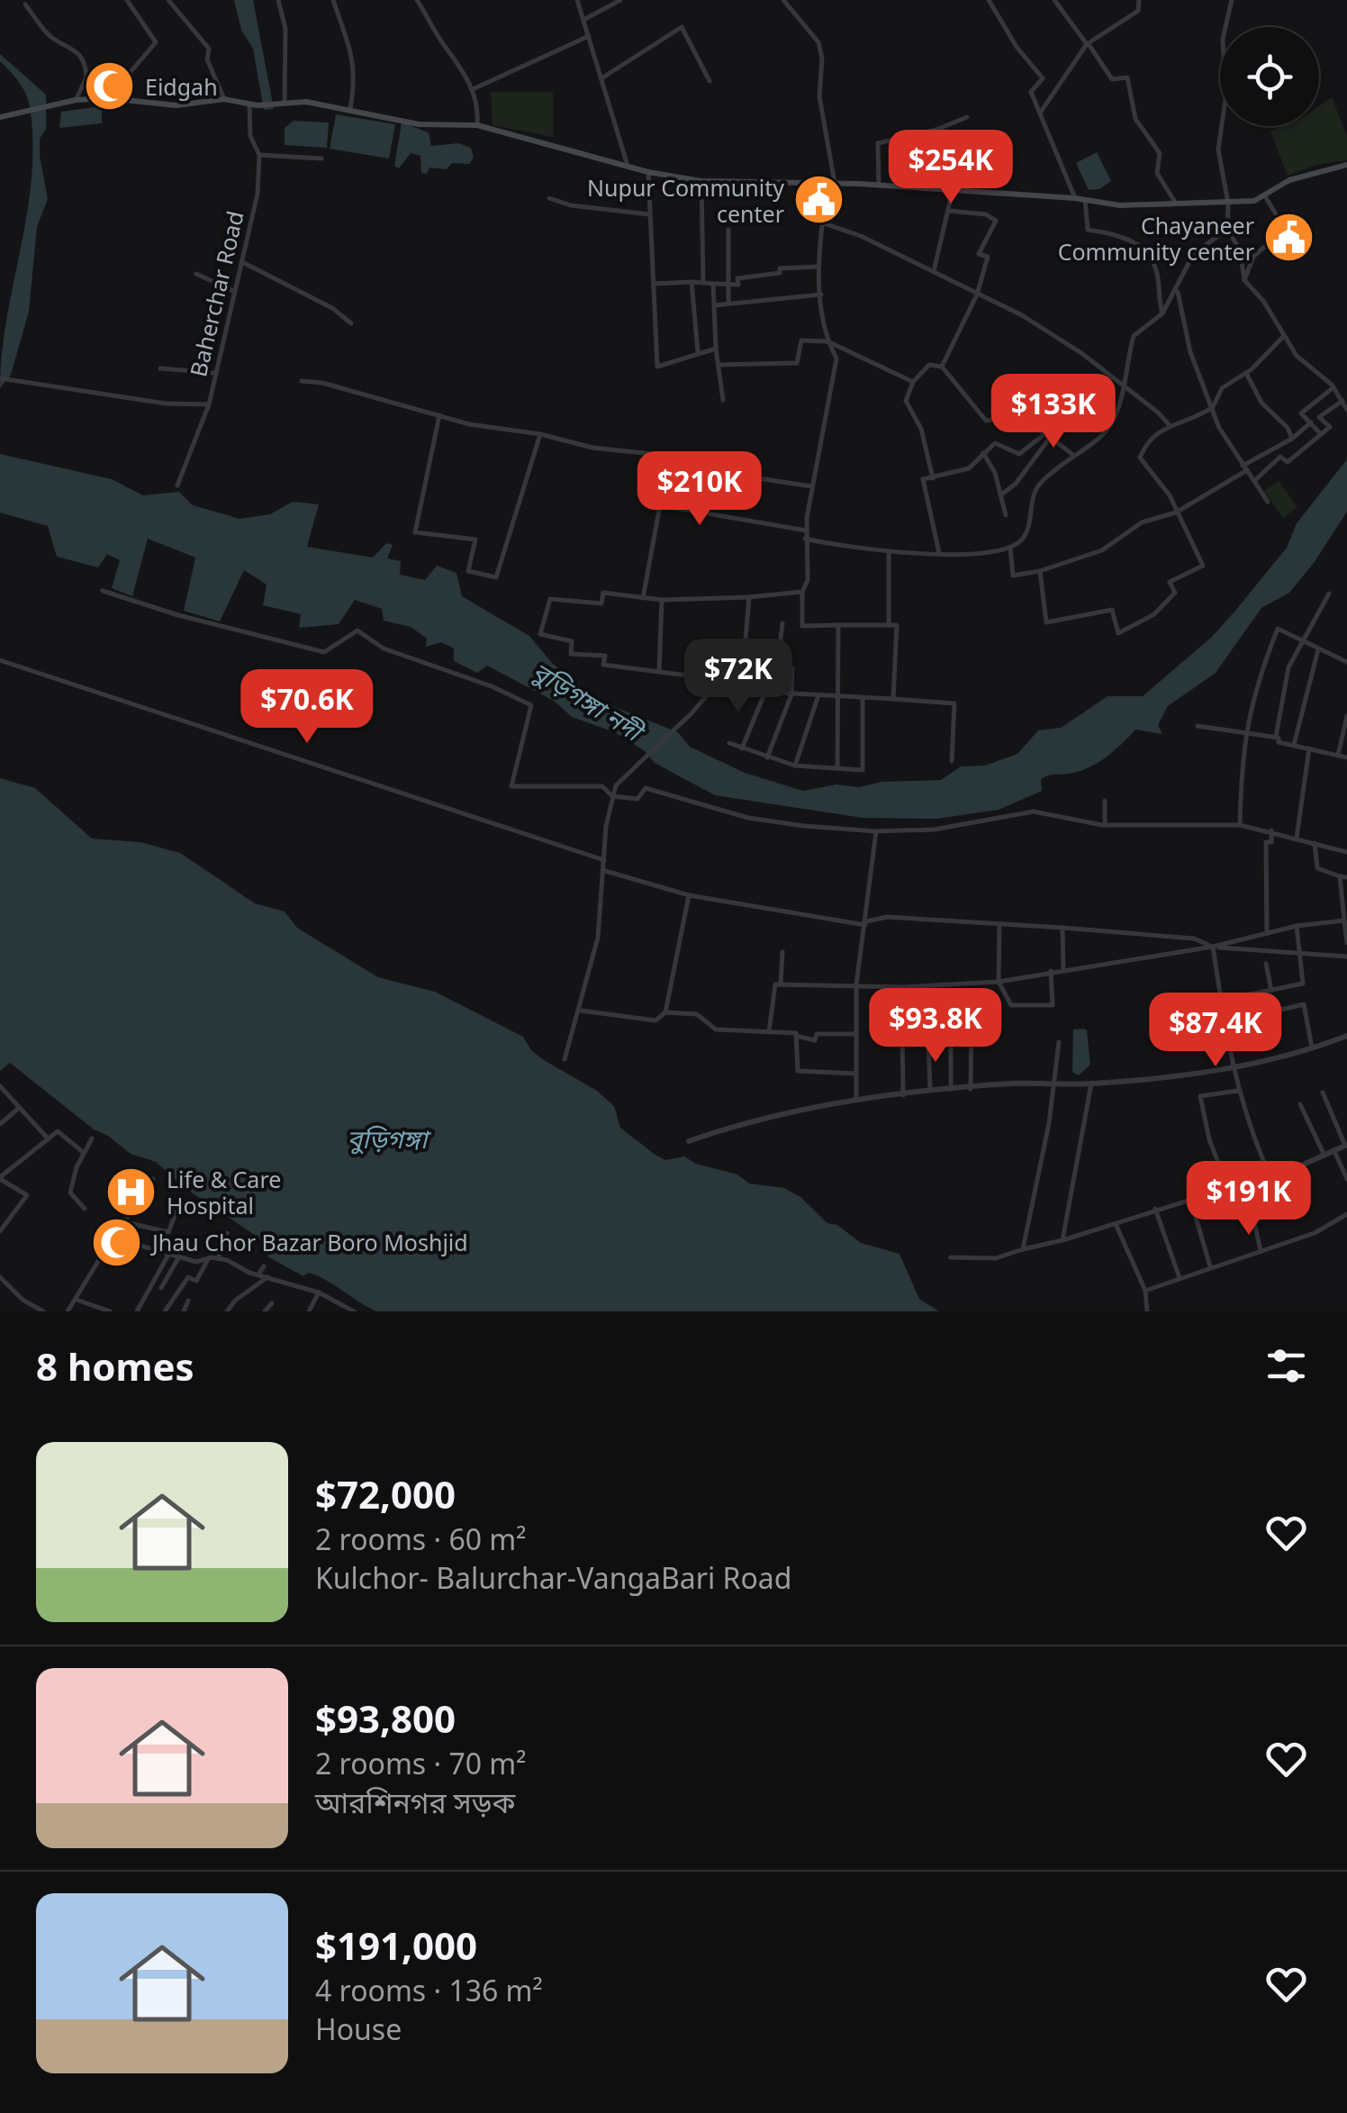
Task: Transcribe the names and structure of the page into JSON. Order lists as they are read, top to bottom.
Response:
{
  "streets": {
    "street": ["Baherchar Road"]
  },
  "water": ["বুড়িগঙ্গা নদী", "বুড়িগঙ্গা"],
  "places": {
    "mosque": ["Eidgah", "Jhau Chor Bazar Boro Moshjid"],
    "public building": ["Nupur Community center", "Chayaneer Community center"],
    "hospital": ["Life & Care Hospital"]
  },
  "page": {
    "price": [
      "$254K",
      "$133K",
      "$210K",
      "$72K",
      "$70.6K",
      "$93.8K",
      "$87.4K",
      "$191K"
    ],
    "heading": "8 homes",
    "list": [
      {
        "name": "$72,000",
        "note": "2 rooms · 60 m² · Kulchor- Balurchar-VangaBari Road"
      },
      {
        "name": "$93,800",
        "note": "2 rooms · 70 m² · আরশিনগর সড়ক"
      },
      {
        "name": "$191,000",
        "note": "4 rooms · 136 m² · House"
      }
    ]
  }
}
